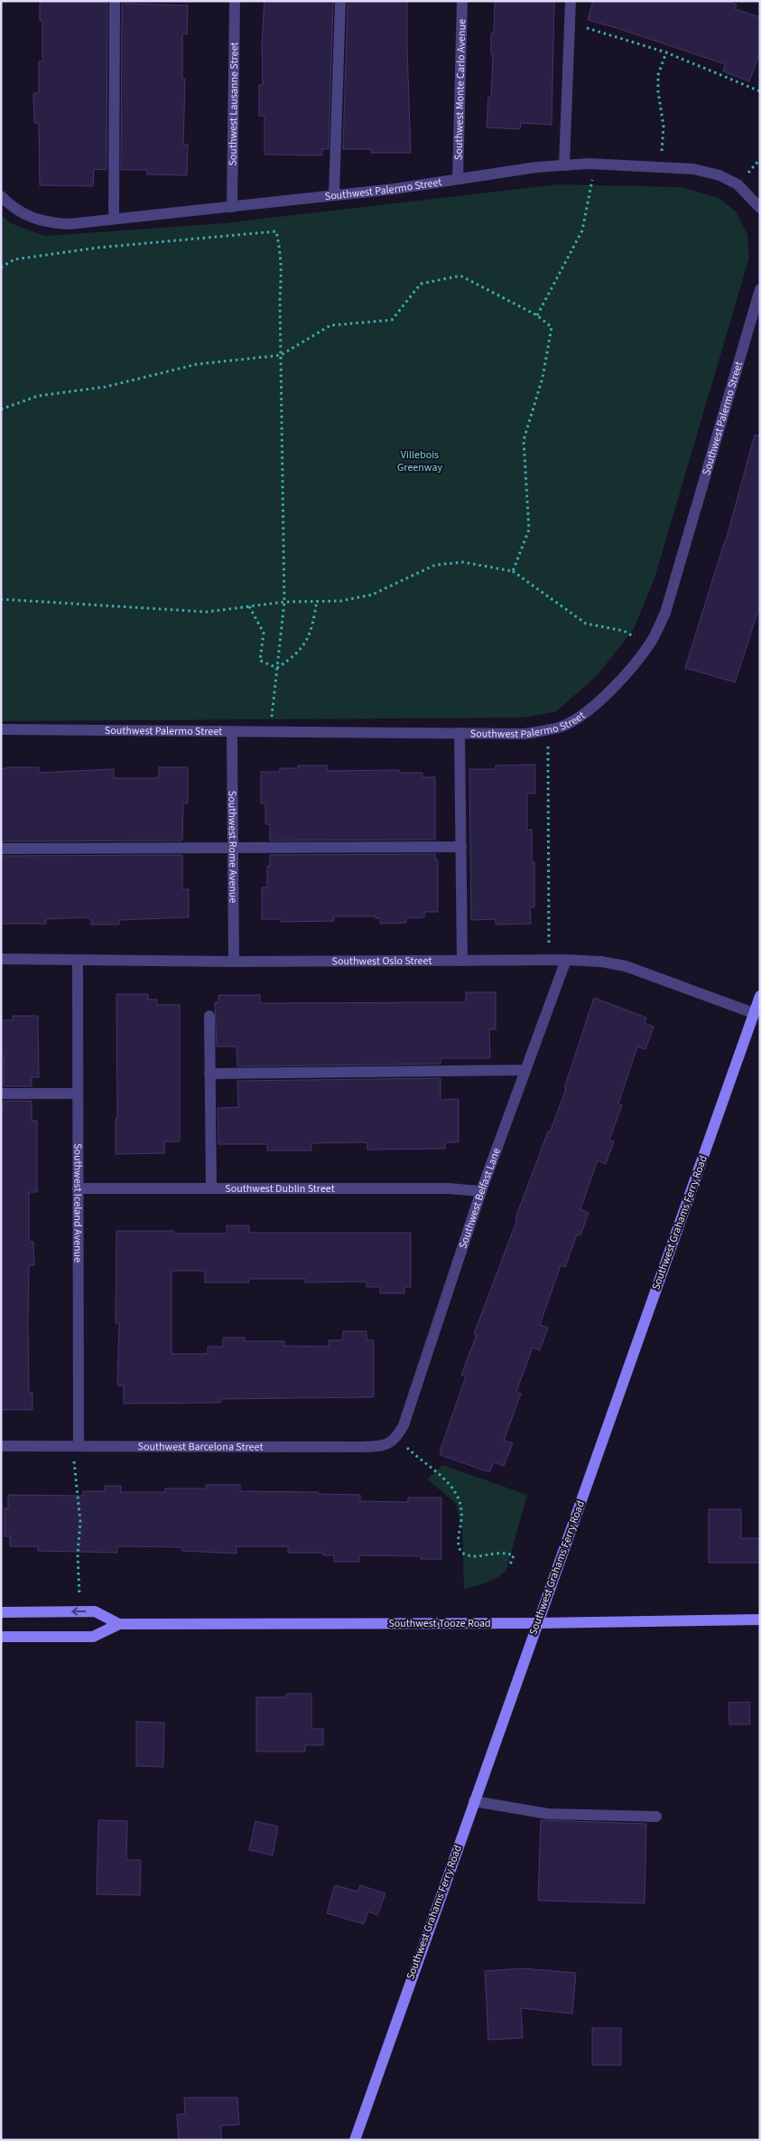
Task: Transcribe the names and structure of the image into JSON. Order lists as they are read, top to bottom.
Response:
{
  "streets": {
    "main road": ["Southwest Grahams Ferry Road", "Southwest Tooze Road"],
    "street": [
      "Southwest Monte Carlo Avenue",
      "Southwest Lausanne Street",
      "Southwest Palermo Street",
      "Southwest Rome Avenue",
      "Southwest Oslo Street",
      "Southwest Dublin Street",
      "Southwest Belfast Lane",
      "Southwest Iceland Avenue",
      "Southwest Barcelona Street"
    ]
  },
  "crossings": [
    ["Southwest Monte Carlo Avenue", "Southwest Palermo Street"],
    ["Southwest Lausanne Street", "Southwest Palermo Street"],
    ["Southwest Palermo Street", "Southwest Rome Avenue"],
    ["Southwest Rome Avenue", "Southwest Oslo Street"],
    ["Southwest Oslo Street", "Southwest Belfast Lane"],
    ["Southwest Oslo Street", "Southwest Iceland Avenue"],
    ["Southwest Oslo Street", "Southwest Grahams Ferry Road"],
    ["Southwest Dublin Street", "Southwest Belfast Lane"],
    ["Southwest Dublin Street", "Southwest Iceland Avenue"],
    ["Southwest Belfast Lane", "Southwest Barcelona Street"],
    ["Southwest Iceland Avenue", "Southwest Barcelona Street"],
    ["Southwest Grahams Ferry Road", "Southwest Tooze Road"]
  ],
  "parks": ["Villebois Greenway"]
}
